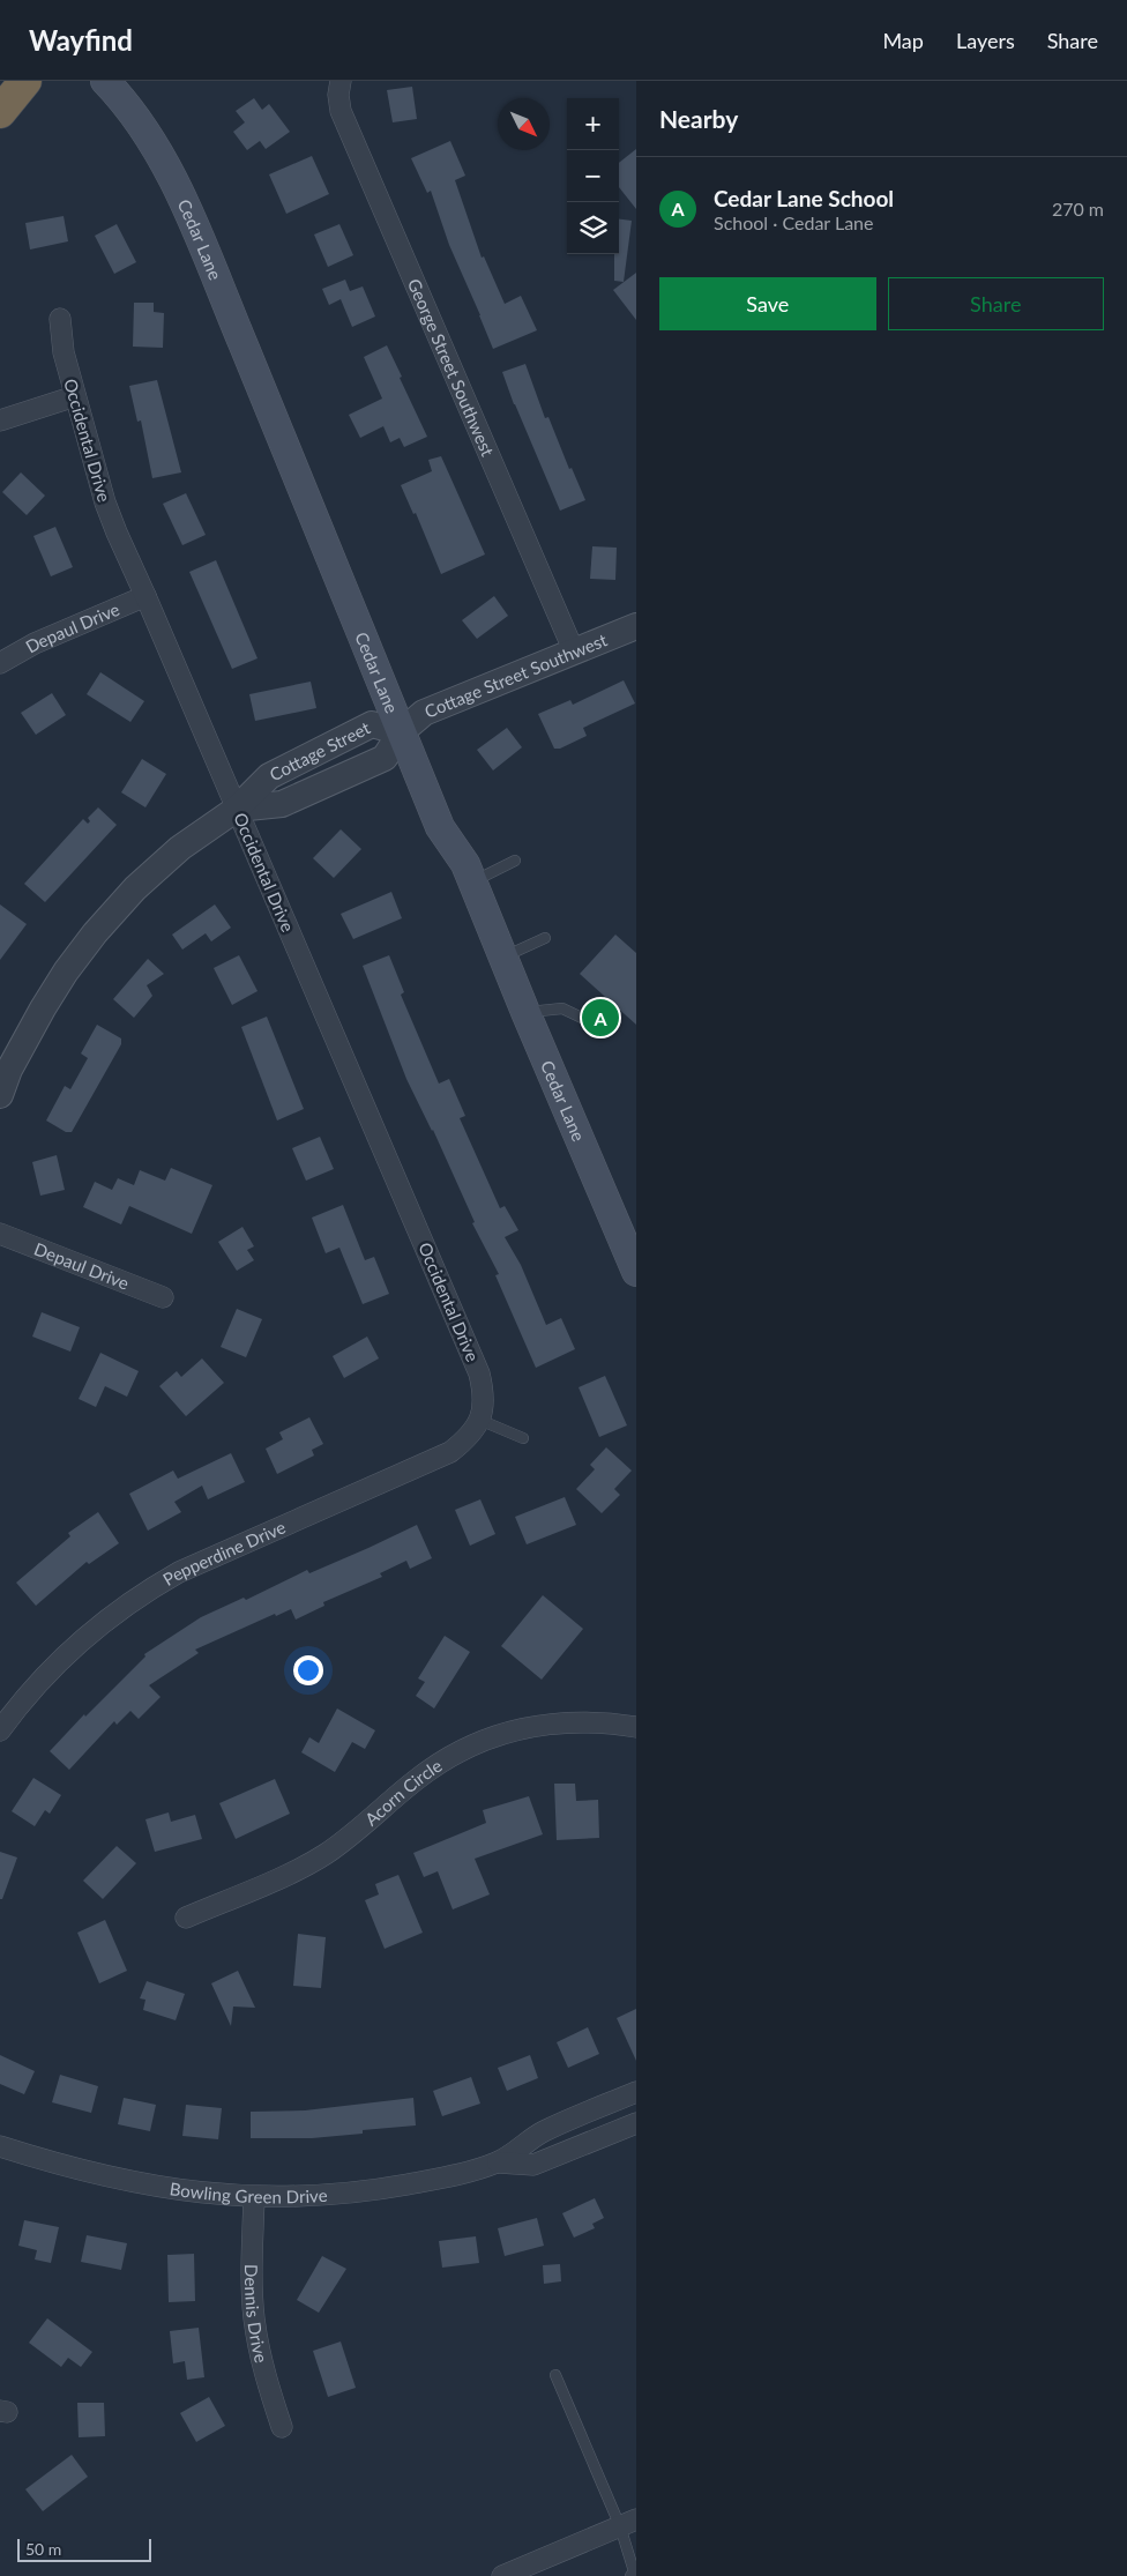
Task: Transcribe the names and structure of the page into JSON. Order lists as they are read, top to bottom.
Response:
{
  "streets": {
    "main road": ["Cedar Lane"],
    "street": [
      "George Street Southwest",
      "Occidental Drive",
      "Depaul Drive",
      "Cottage Street Southwest",
      "Cottage Street",
      "Pepperdine Drive",
      "Acorn Circle",
      "Bowling Green Drive",
      "Dennis Drive"
    ]
  },
  "crossings": [
    ["Cedar Lane", "Cottage Street Southwest"],
    ["Cedar Lane", "Cottage Street"],
    ["George Street Southwest", "Cottage Street Southwest"],
    ["Occidental Drive", "Depaul Drive"],
    ["Occidental Drive", "Cottage Street"],
    ["Occidental Drive", "Pepperdine Drive"],
    ["Cottage Street Southwest", "Cottage Street"],
    ["Bowling Green Drive", "Dennis Drive"]
  ],
  "scale_bar": "50 m",
  "north": "bottom right",
  "page": {
    "header": "Wayfind",
    "nav": ["Map", "Layers", "Share"],
    "heading": "Nearby",
    "map_buttons": ["+", "−"],
    "list": [
      {
        "mark": "A",
        "name": "Cedar Lane School",
        "note": "School · Cedar Lane",
        "value": "270 m"
      }
    ],
    "buttons": ["Save", "Share"],
    "pins": "A",
    "scale": "50 m"
  }
}
